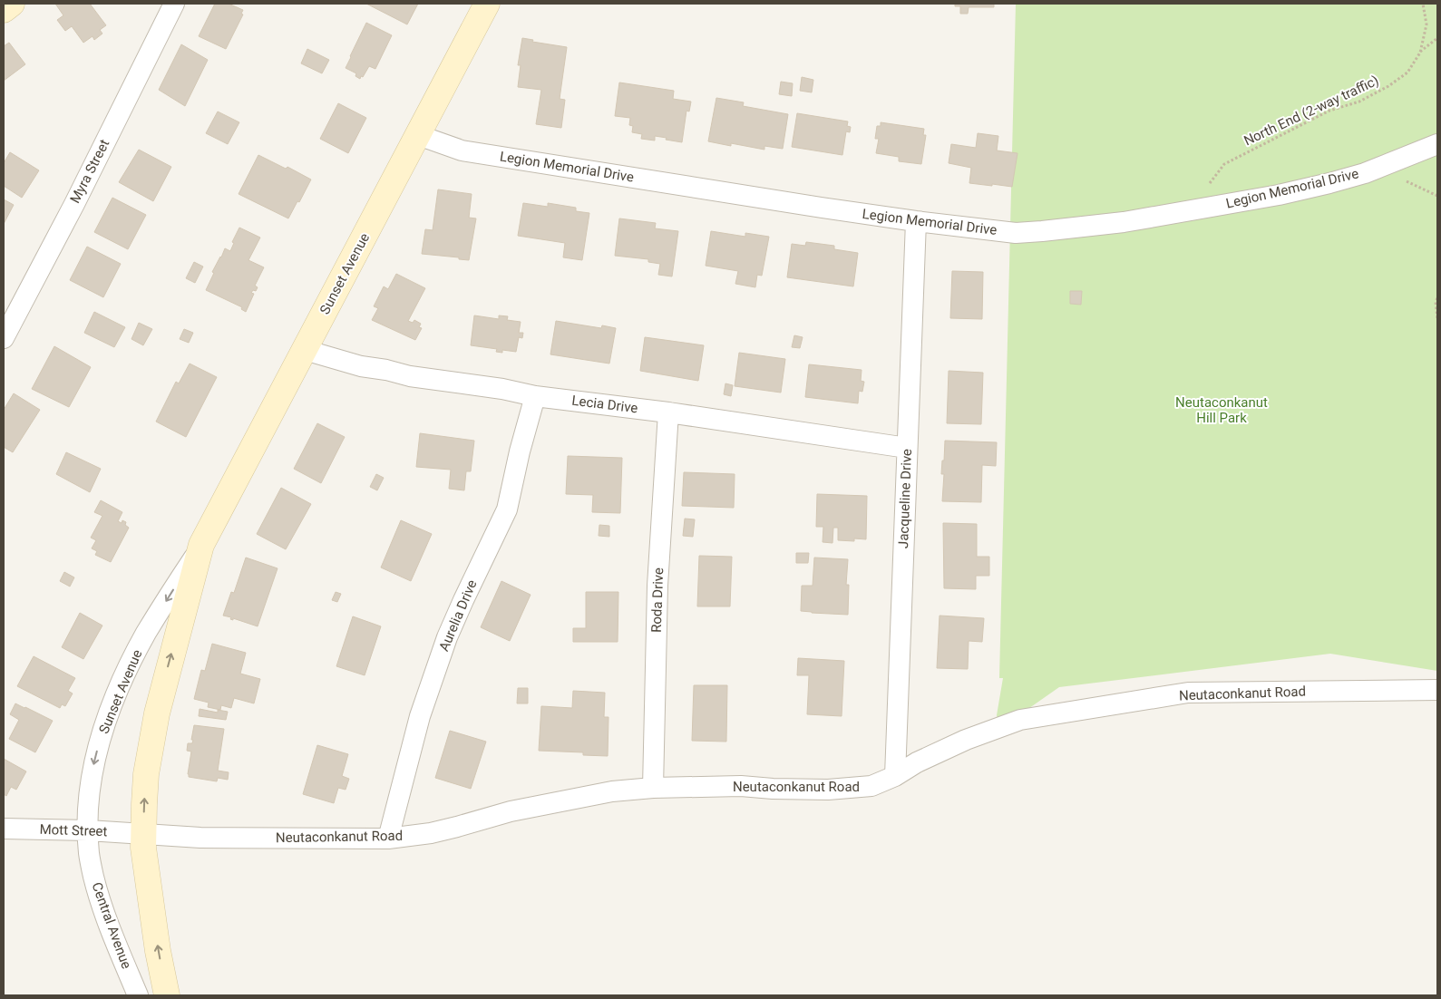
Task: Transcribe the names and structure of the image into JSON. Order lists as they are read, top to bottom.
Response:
{
  "streets": {
    "main road": ["Sunset Avenue"],
    "street": [
      "Legion Memorial Drive",
      "Myra Street",
      "Lecia Drive",
      "Jacqueline Drive",
      "Roda Drive",
      "Aurelia Drive",
      "Neutaconkanut Road",
      "Mott Street",
      "Central Avenue"
    ],
    "path": ["North End (2-way traffic)"]
  },
  "crossings": [
    ["North End (2-way traffic)", "Legion Memorial Drive"],
    ["Legion Memorial Drive", "Sunset Avenue"],
    ["Legion Memorial Drive", "Jacqueline Drive"],
    ["Sunset Avenue", "Lecia Drive"],
    ["Sunset Avenue", "Neutaconkanut Road"],
    ["Sunset Avenue", "Mott Street"],
    ["Sunset Avenue", "Central Avenue"],
    ["Lecia Drive", "Jacqueline Drive"],
    ["Lecia Drive", "Roda Drive"],
    ["Lecia Drive", "Aurelia Drive"],
    ["Jacqueline Drive", "Neutaconkanut Road"],
    ["Roda Drive", "Neutaconkanut Road"],
    ["Aurelia Drive", "Neutaconkanut Road"],
    ["Neutaconkanut Road", "Mott Street"]
  ],
  "parks": ["Neutaconkanut Hill Park"]
}
